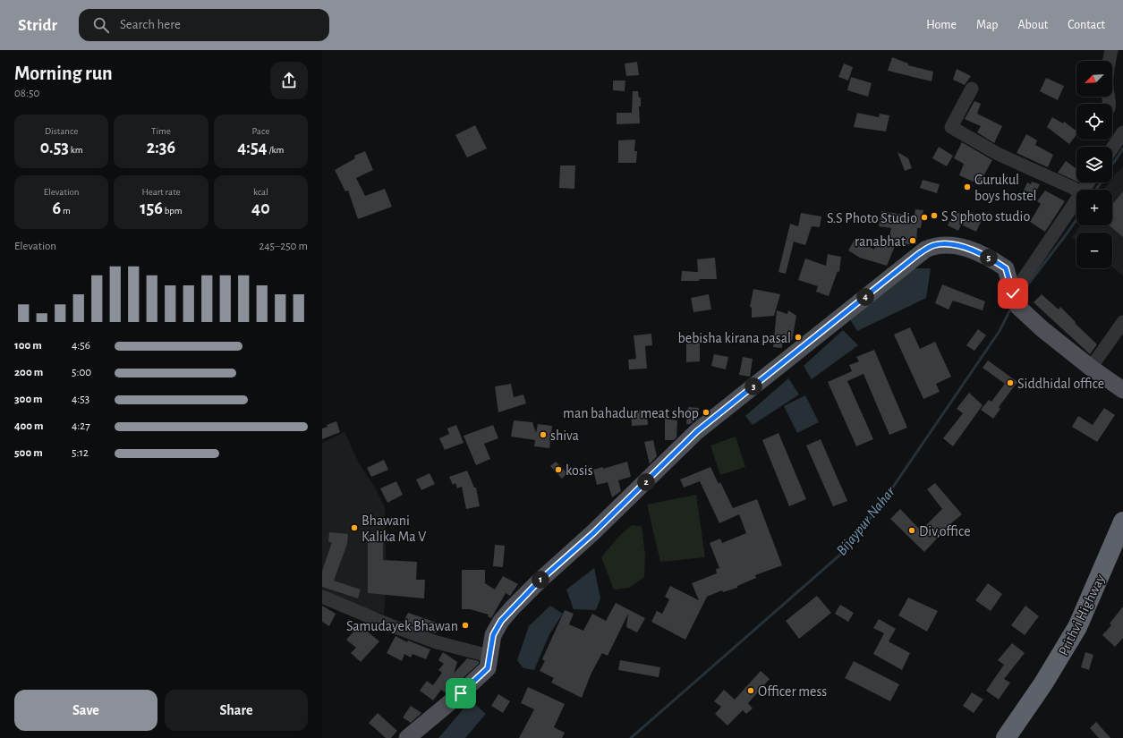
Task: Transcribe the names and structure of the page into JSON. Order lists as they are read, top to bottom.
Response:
{
  "streets": {
    "highway": ["Prithvi Highway"]
  },
  "water": ["Bijaypur Nahar"],
  "places": [
    "Gurukul boys hostel",
    "S S photo studio",
    "S.S Photo Studio",
    "ranabhat",
    "bebisha kirana pasal",
    "Siddhidal office",
    "man bahadur meat shop",
    "shiva",
    "kosis",
    "Bhawani Kalika Ma V",
    "Div,office",
    "Samudayek Bhawan",
    "Officer mess"
  ],
  "north": "bottom left",
  "page": {
    "header": "Stridr",
    "search": "Search here",
    "nav": [
      "Home",
      "Map",
      "About",
      "Contact"
    ],
    "heading": ["Morning run", "08:50"],
    "map_buttons": ["+", "−"],
    "stats": [
      ["Distance", "0.53 km"],
      ["Time", "2:36"],
      ["Pace", "4:54 /km"],
      ["Elevation", "6 m"],
      ["Heart rate", "156 bpm"],
      ["kcal", "40"]
    ],
    "chart": ["Elevation", "245–250 m"],
    "pins": [
      "5",
      "4",
      "3",
      "2",
      "1"
    ],
    "list": [
      {
        "name": "100 m",
        "note": "4:56"
      },
      {
        "name": "200 m",
        "note": "5:00"
      },
      {
        "name": "300 m",
        "note": "4:53"
      },
      {
        "name": "400 m",
        "note": "4:27"
      },
      {
        "name": "500 m",
        "note": "5:12"
      }
    ],
    "buttons": ["Save", "Share"]
  }
}
